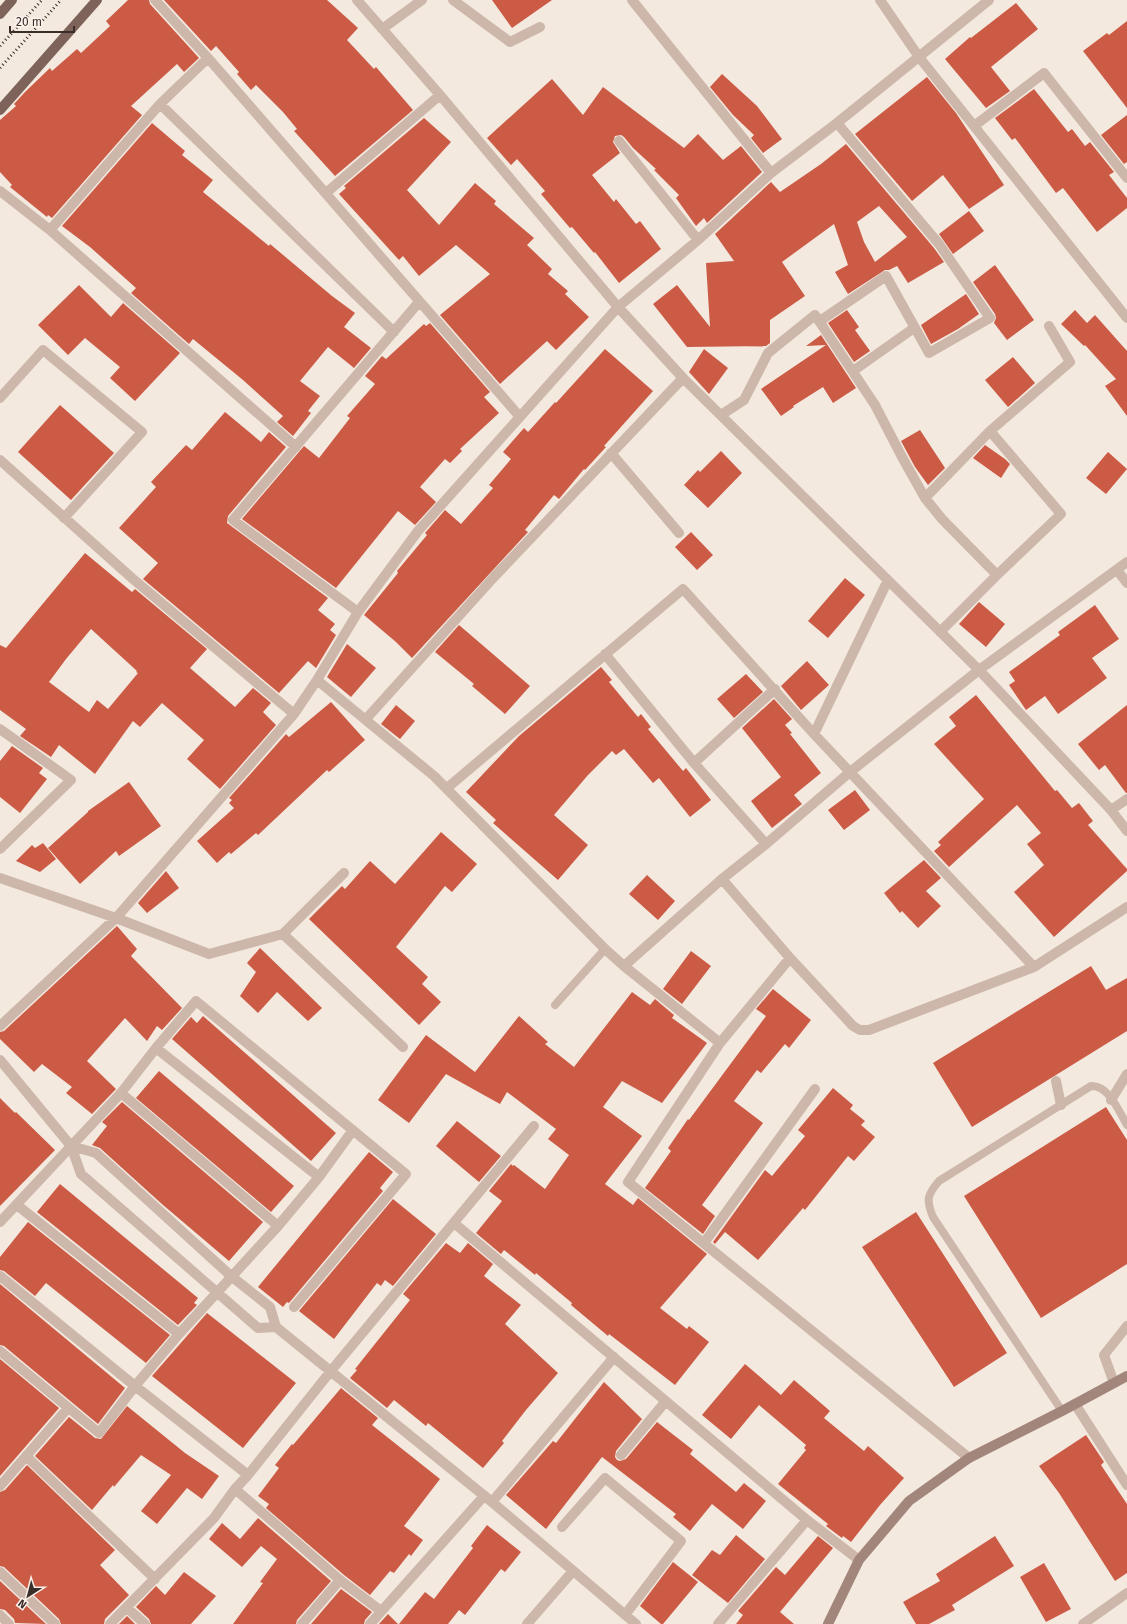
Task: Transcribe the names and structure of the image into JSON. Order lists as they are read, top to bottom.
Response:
{
  "scale_bar": "20 m",
  "north": "bottom left"
}
